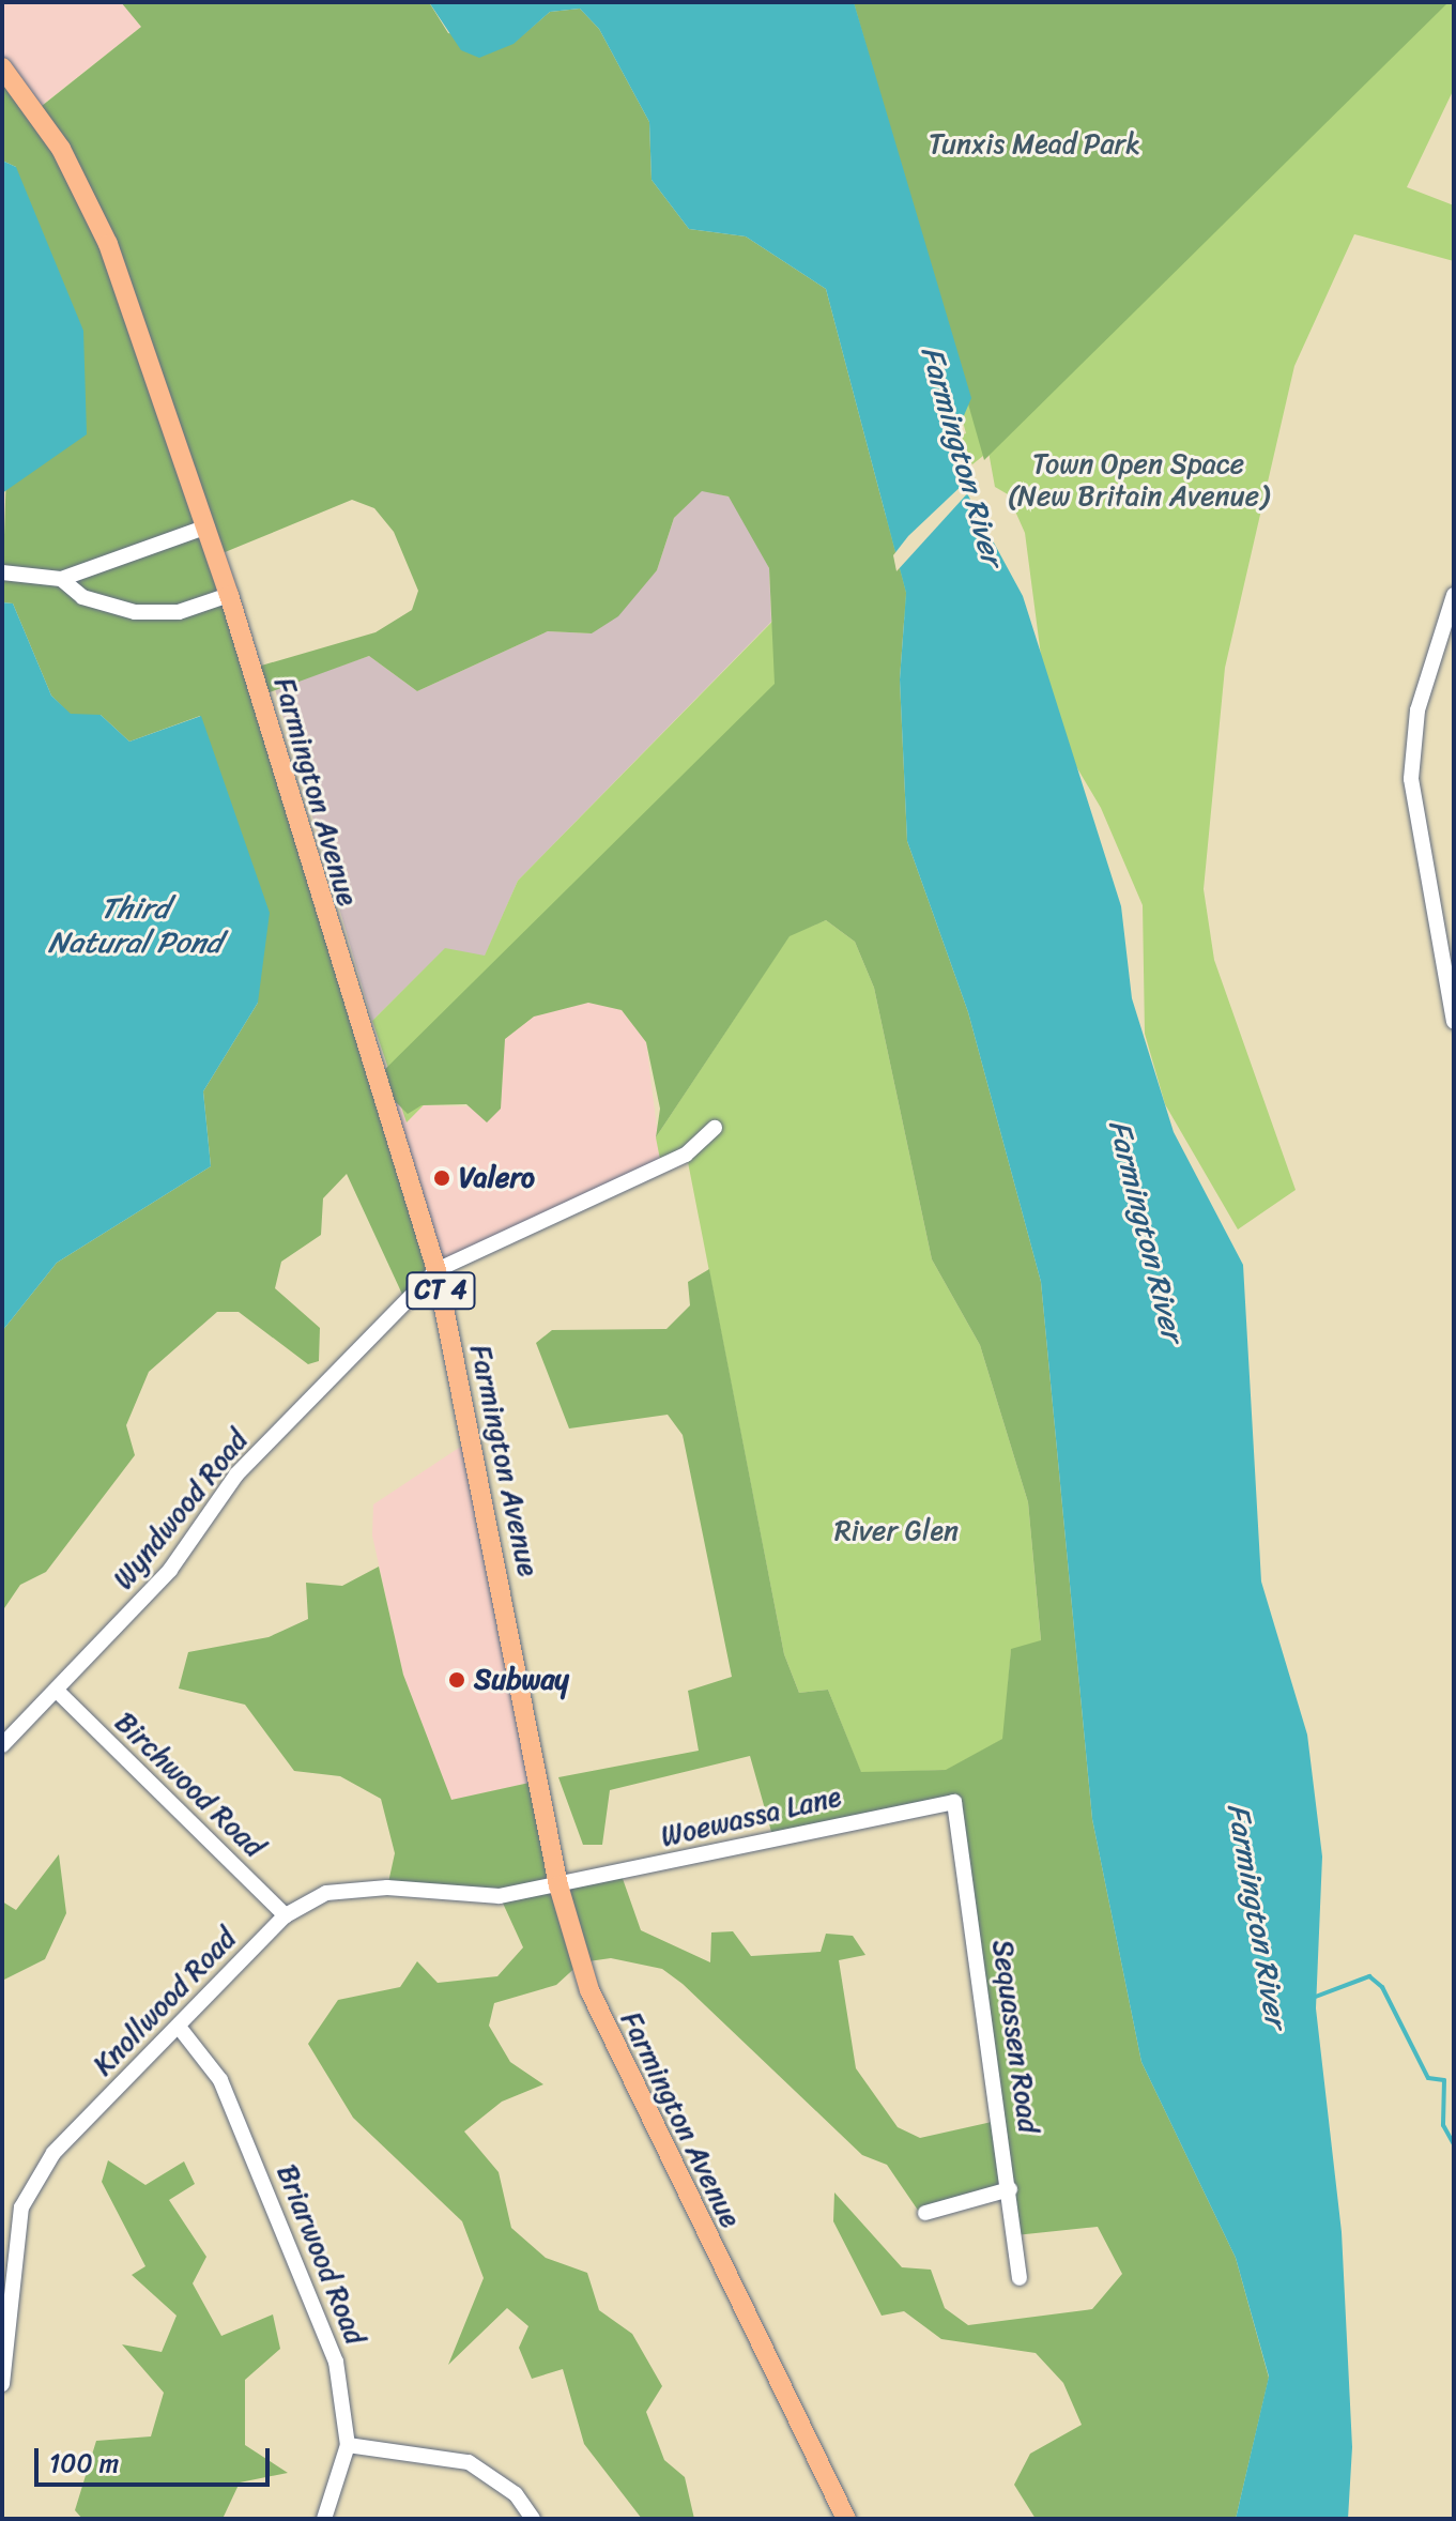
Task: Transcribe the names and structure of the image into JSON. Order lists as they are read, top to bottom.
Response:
{
  "streets": {
    "main road": ["Farmington Avenue", "CT 4"],
    "street": [
      "Wyndwood Road",
      "Birchwood Road",
      "Woewassa Lane",
      "Knollwood Road",
      "Sequassen Road",
      "Briarwood Road"
    ]
  },
  "crossings": [
    ["Farmington Avenue", "Wyndwood Road"],
    ["Farmington Avenue", "Woewassa Lane"],
    ["Farmington Avenue", "Knollwood Road"],
    ["Wyndwood Road", "Birchwood Road"],
    ["Birchwood Road", "Knollwood Road"],
    ["Woewassa Lane", "Knollwood Road"],
    ["Woewassa Lane", "Sequassen Road"],
    ["Knollwood Road", "Briarwood Road"]
  ],
  "water": ["Farmington River", "Third Natural Pond"],
  "parks": ["Tunxis Mead Park", "Town Open Space (New Britain Avenue)", "River Glen"],
  "places": ["Valero", "Subway"],
  "scale_bar": "100 m"
}
